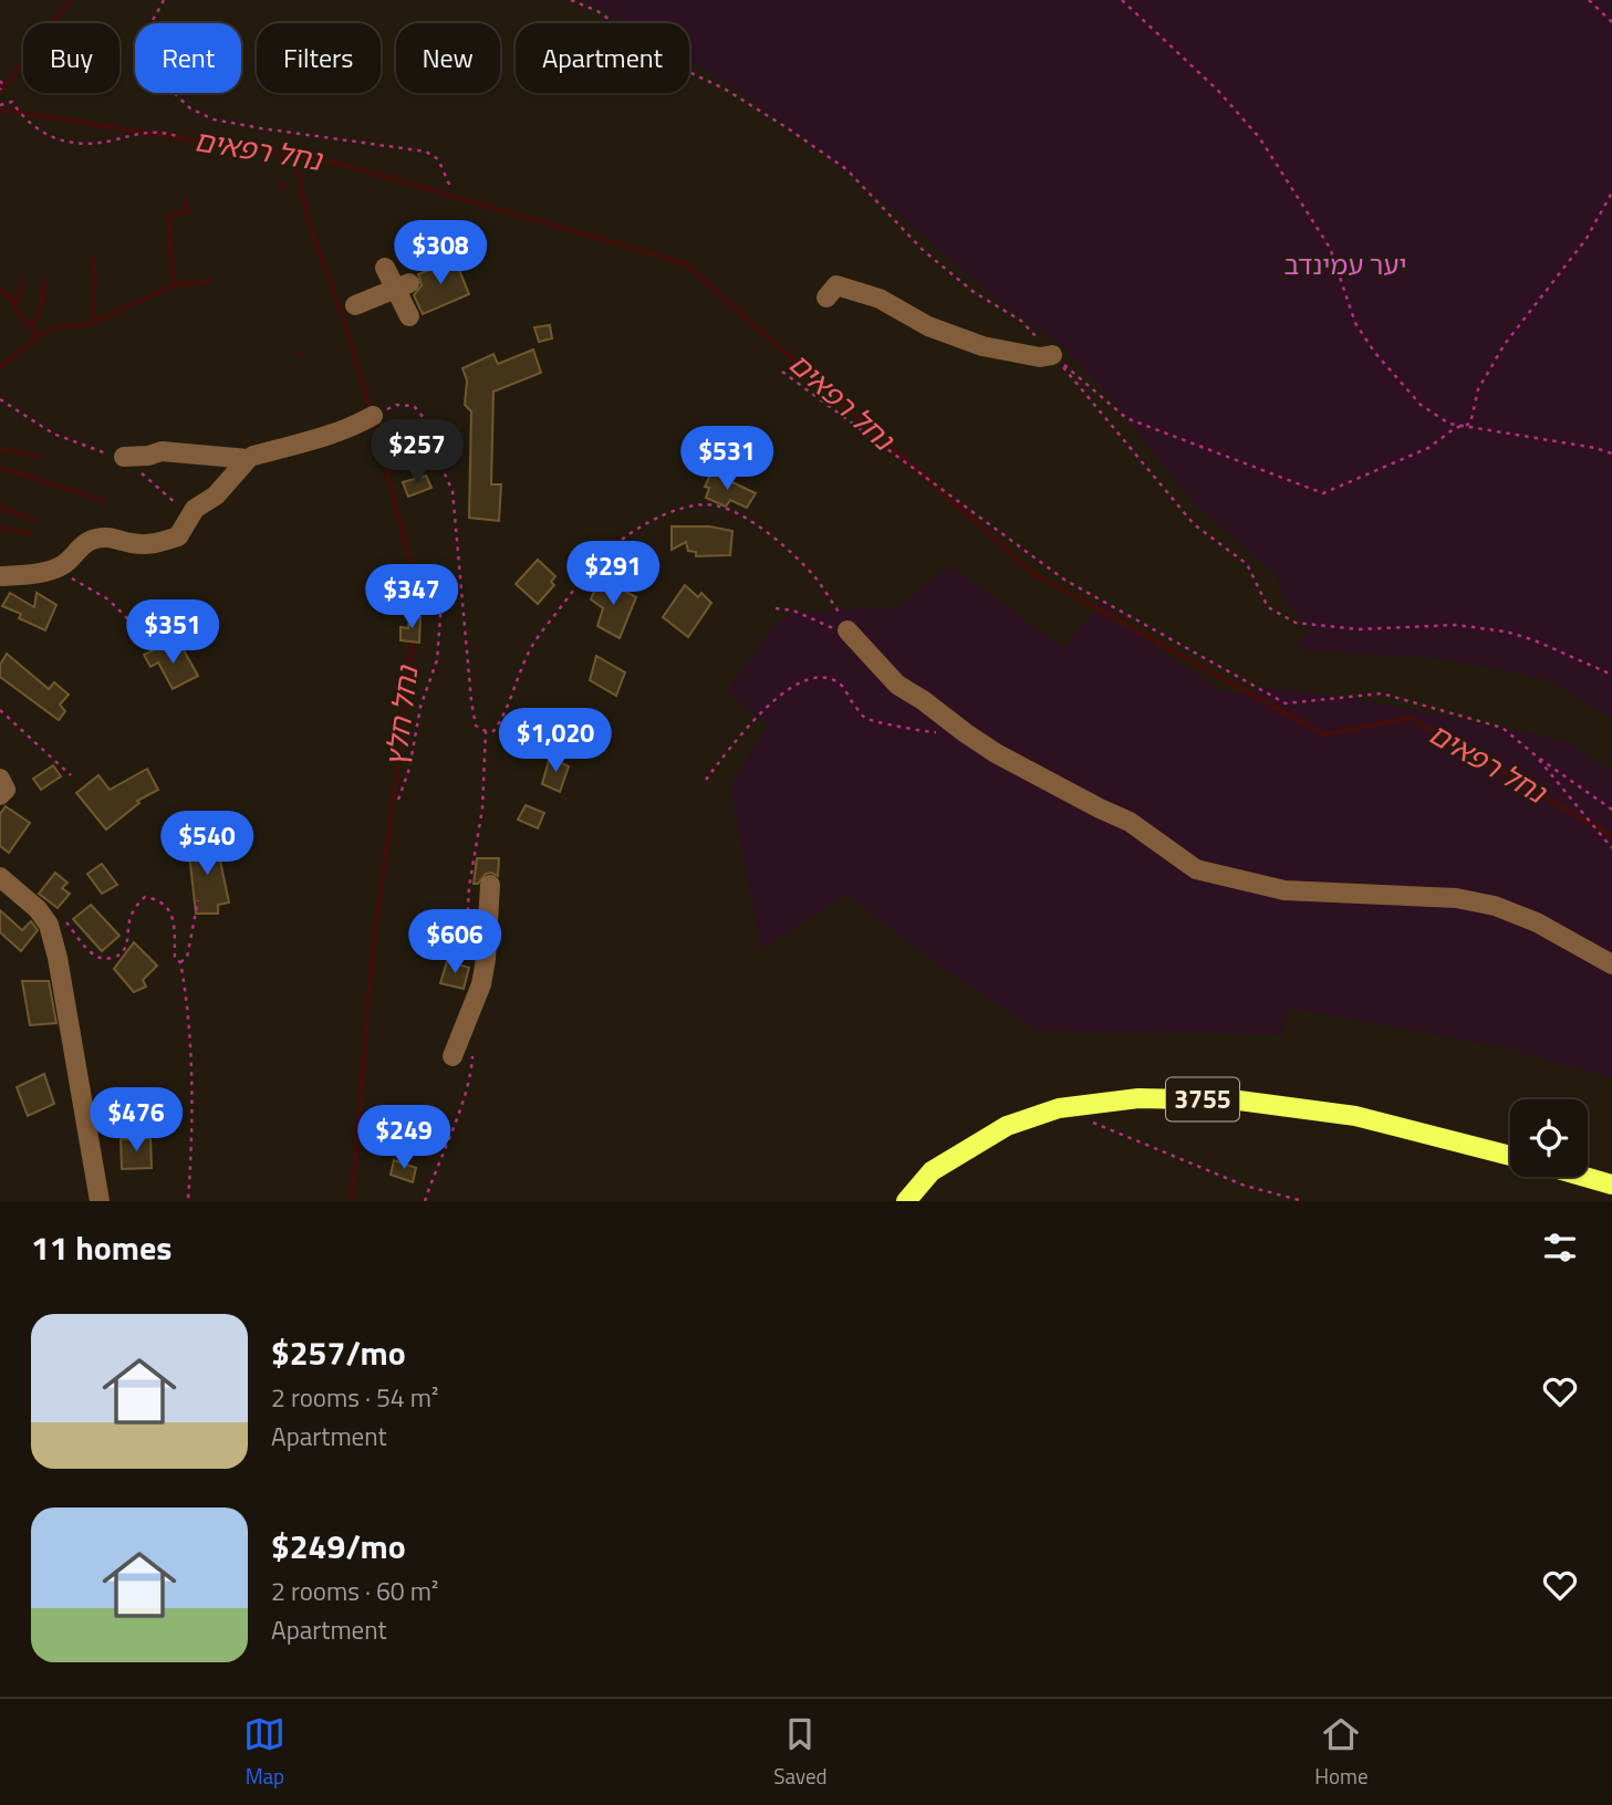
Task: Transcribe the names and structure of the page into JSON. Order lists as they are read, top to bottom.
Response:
{
  "streets": {
    "main road": ["3755"]
  },
  "water": ["נחל רפאים", "נחל חלץ"],
  "parks": ["יער עמינדב"],
  "page": {
    "chip": [
      "Buy",
      "Rent",
      "Filters",
      "New",
      "Apartment"
    ],
    "price": [
      "$308",
      "$257",
      "$531",
      "$291",
      "$347",
      "$351",
      "$1,020",
      "$540",
      "$606",
      "$476",
      "$249"
    ],
    "heading": "11 homes",
    "list": [
      {
        "name": "$257/mo",
        "note": "2 rooms · 54 m² · Apartment"
      },
      {
        "name": "$249/mo",
        "note": "2 rooms · 60 m² · Apartment"
      }
    ],
    "tabs": ["Map", "Saved", "Home"]
  }
}
